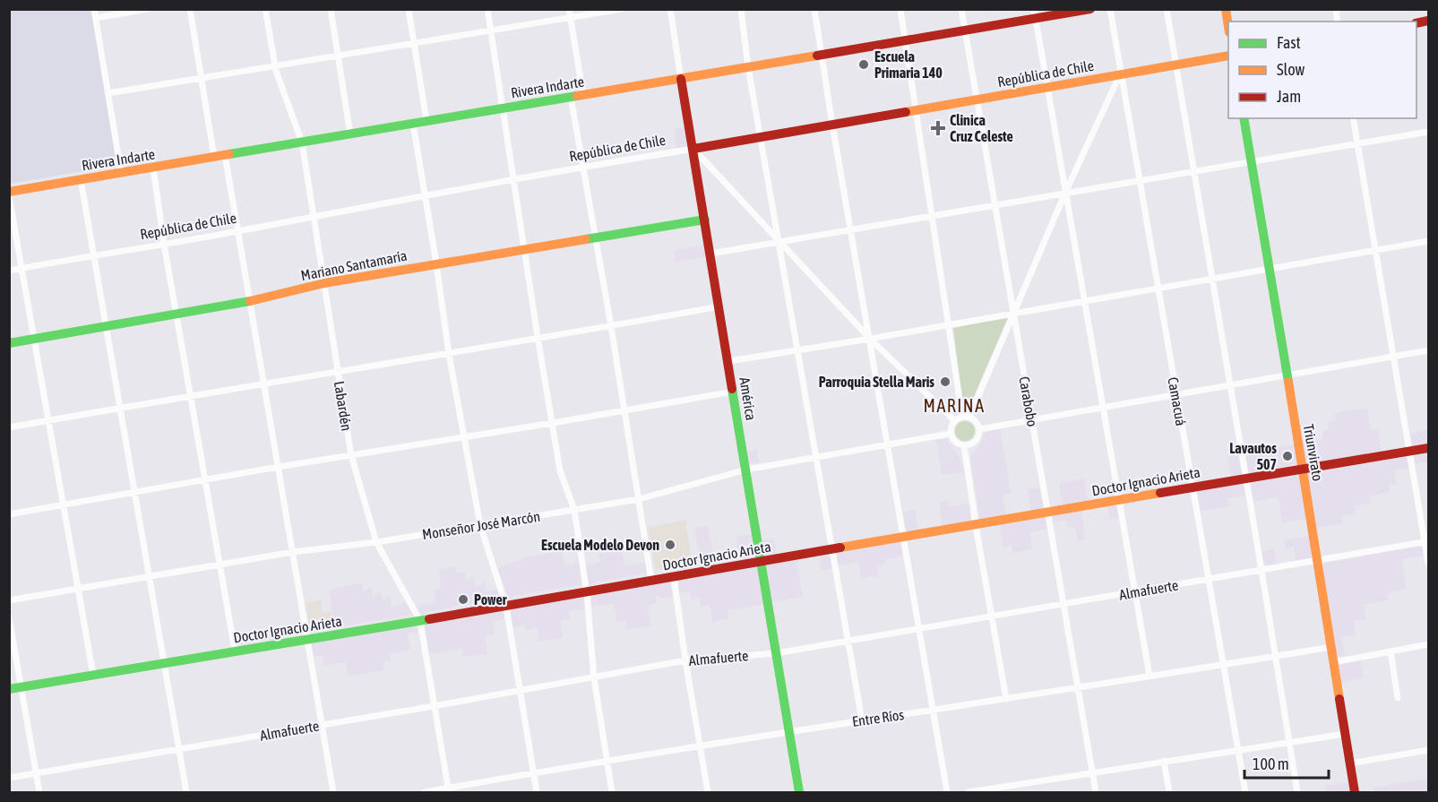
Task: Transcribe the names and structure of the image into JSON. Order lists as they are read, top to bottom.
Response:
{
  "streets": {
    "street": [
      "República de Chile",
      "Rivera Indarte",
      "Mariano Santamaría",
      "América",
      "Carabobo",
      "Camacuá",
      "Labardén",
      "Triunvirato",
      "Doctor Ignacio Arieta",
      "Monseñor José Marcón",
      "Almafuerte",
      "Entre Ríos"
    ]
  },
  "crossings": [
    ["República de Chile", "América"],
    ["República de Chile", "Carabobo"],
    ["República de Chile", "Camacuá"],
    ["República de Chile", "Labardén"],
    ["Rivera Indarte", "América"],
    ["Rivera Indarte", "Carabobo"],
    ["Rivera Indarte", "Labardén"],
    ["Mariano Santamaría", "América"],
    ["Mariano Santamaría", "Labardén"],
    ["América", "Doctor Ignacio Arieta"],
    ["América", "Monseñor José Marcón"],
    ["América", "Almafuerte"],
    ["América", "Entre Ríos"],
    ["Carabobo", "Doctor Ignacio Arieta"],
    ["Carabobo", "Almafuerte"],
    ["Carabobo", "Entre Ríos"],
    ["Camacuá", "Doctor Ignacio Arieta"],
    ["Camacuá", "Almafuerte"],
    ["Camacuá", "Entre Ríos"],
    ["Labardén", "Doctor Ignacio Arieta"],
    ["Labardén", "Monseñor José Marcón"],
    ["Labardén", "Almafuerte"],
    ["Labardén", "Entre Ríos"],
    ["Triunvirato", "Doctor Ignacio Arieta"],
    ["Triunvirato", "Almafuerte"],
    ["Triunvirato", "Entre Ríos"]
  ],
  "districts": ["MARINA"],
  "places": {
    "other": [
      "Escuela Primaria 140",
      "Parroquia Stella Maris",
      "Lavautos 507",
      "Escuela Modelo Devon",
      "Power"
    ],
    "health": ["Clinica Cruz Celeste"]
  },
  "legend": ["Fast", "Slow", "Jam"],
  "scale_bar": "100 m"
}
